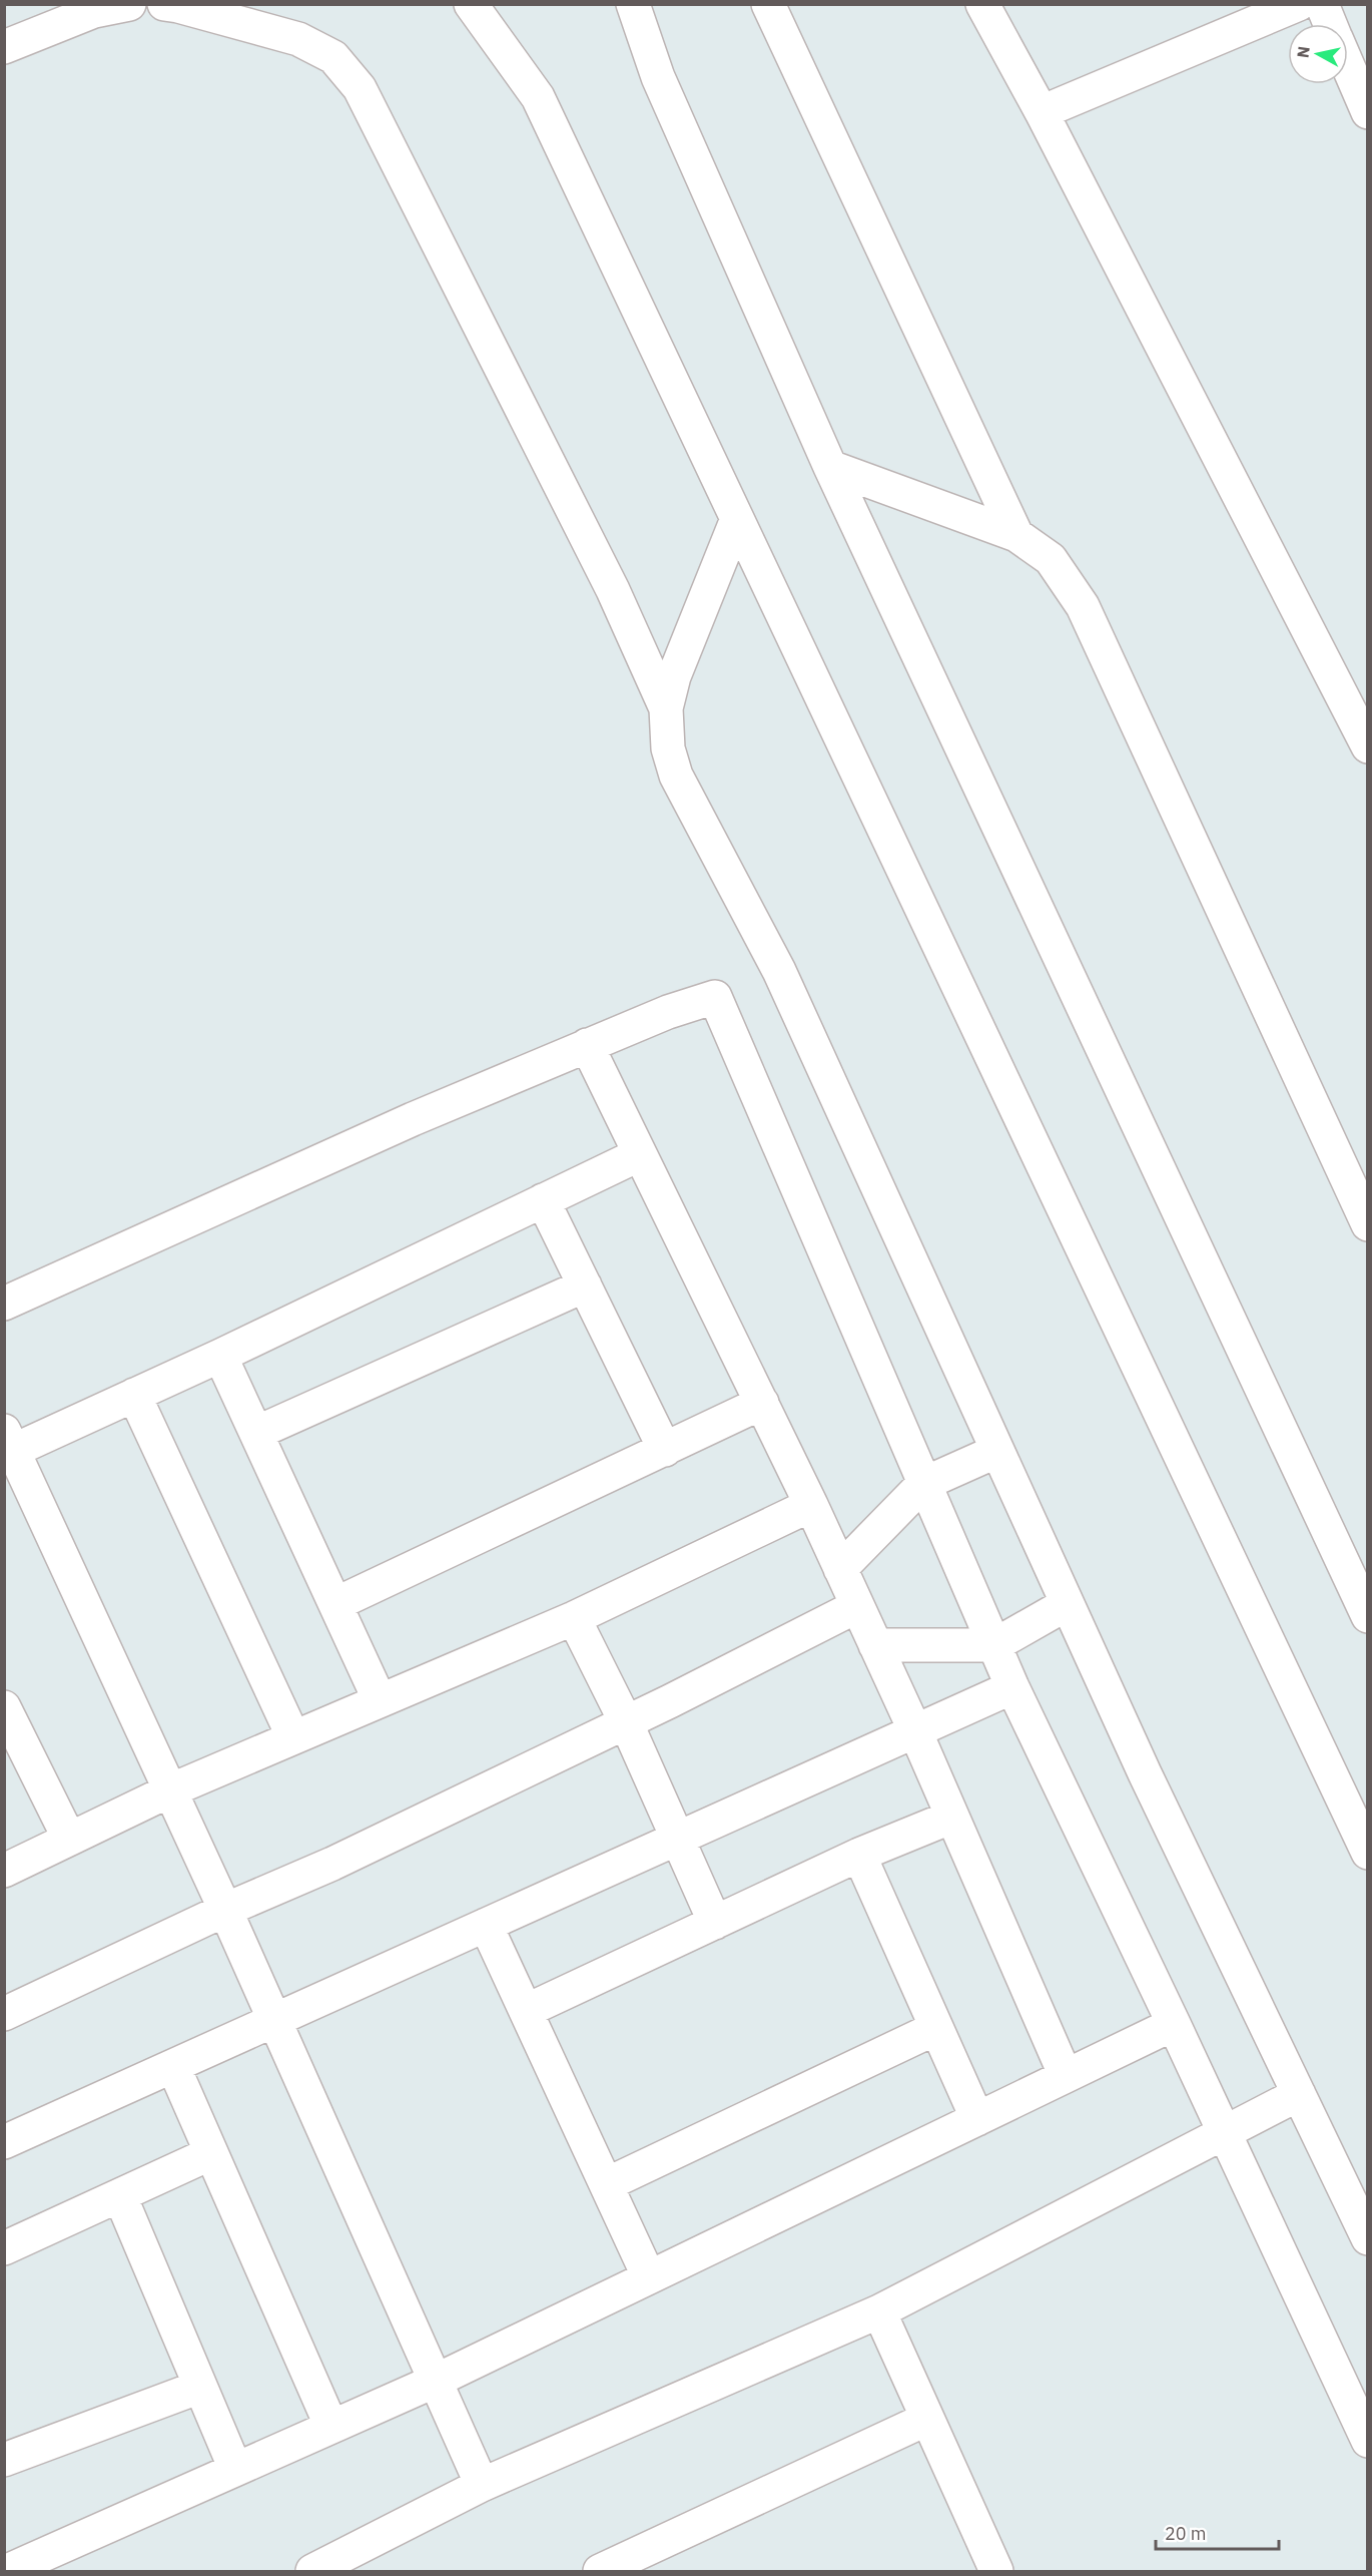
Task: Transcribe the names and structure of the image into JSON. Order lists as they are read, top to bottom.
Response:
{
  "scale_bar": "20 m",
  "north": "left"
}
